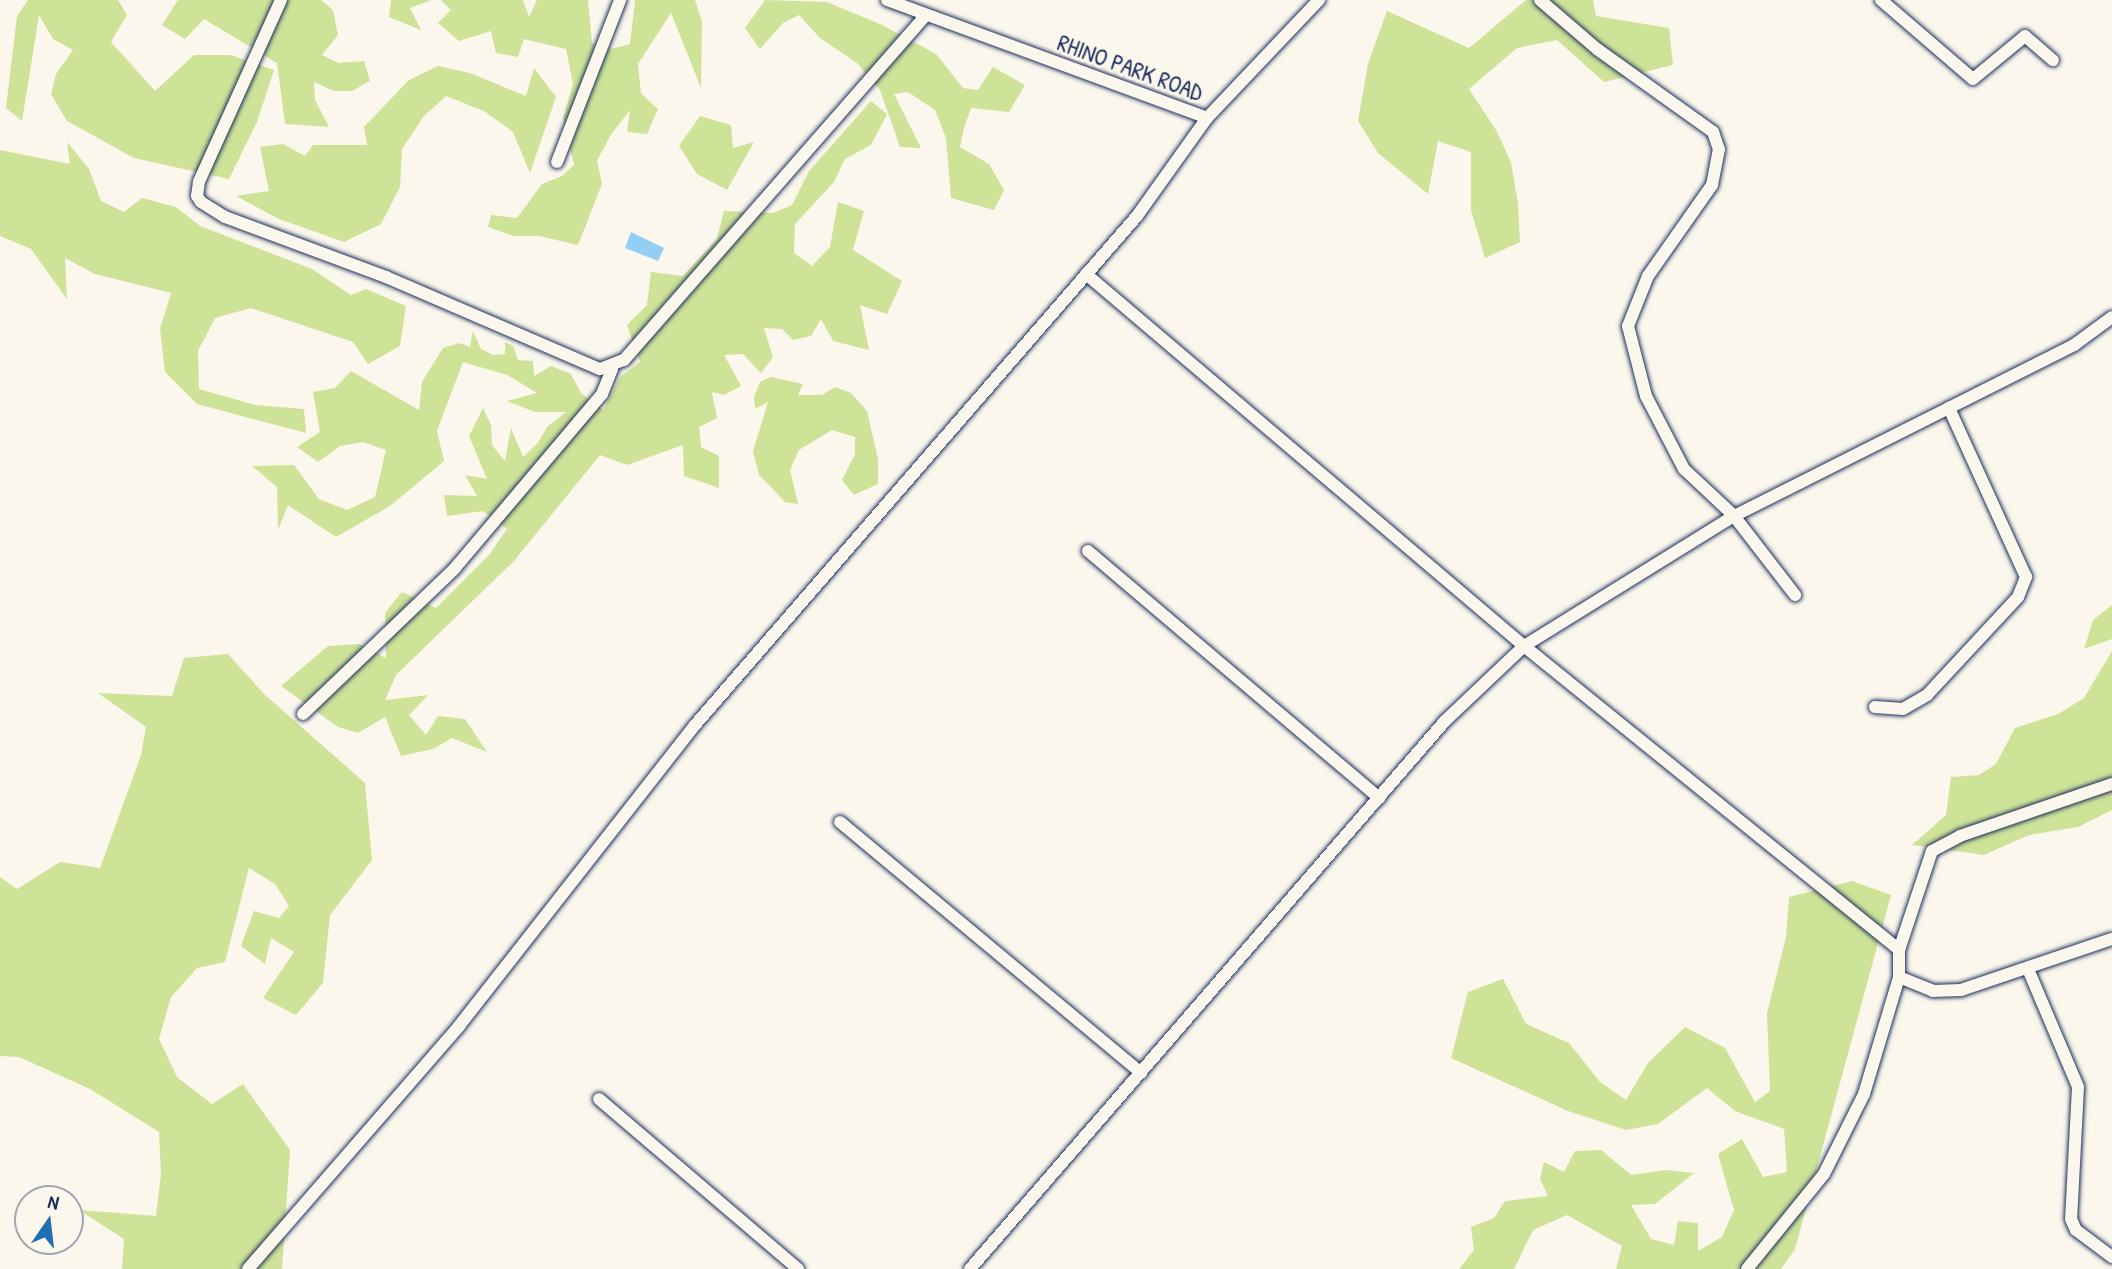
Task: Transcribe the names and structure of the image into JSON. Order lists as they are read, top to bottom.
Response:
{
  "streets": {
    "street": ["RHINO PARK ROAD"]
  },
  "north": "top"
}
